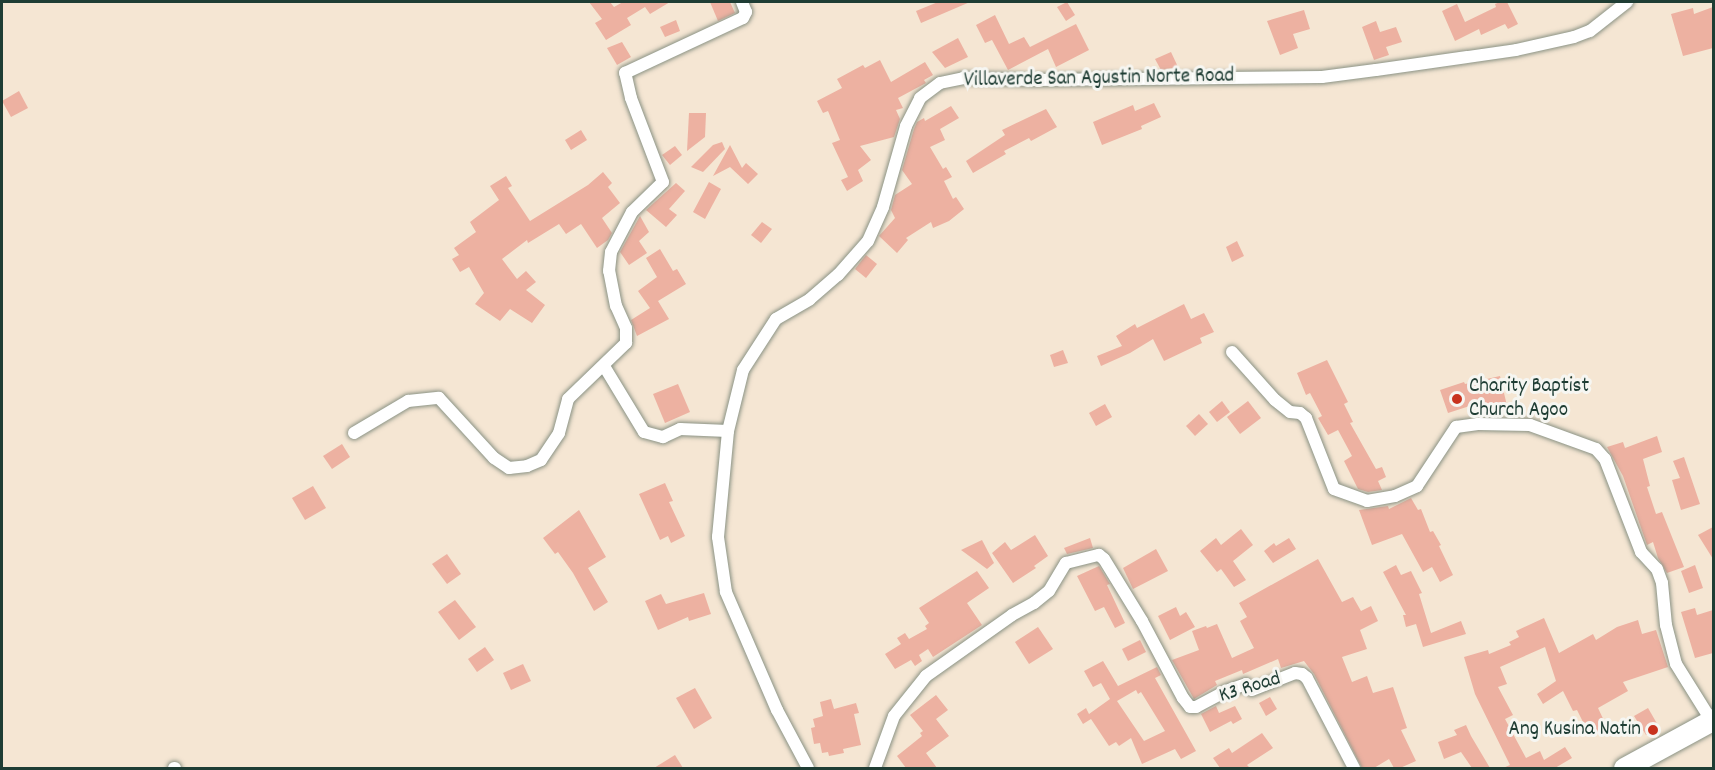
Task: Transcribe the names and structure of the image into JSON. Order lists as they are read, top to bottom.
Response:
{
  "streets": {
    "street": ["Villaverde San Agustin Norte Road", "K3 Road"]
  },
  "places": ["Charity Baptist Church Agoo", "Ang Kusina Natin"]
}
